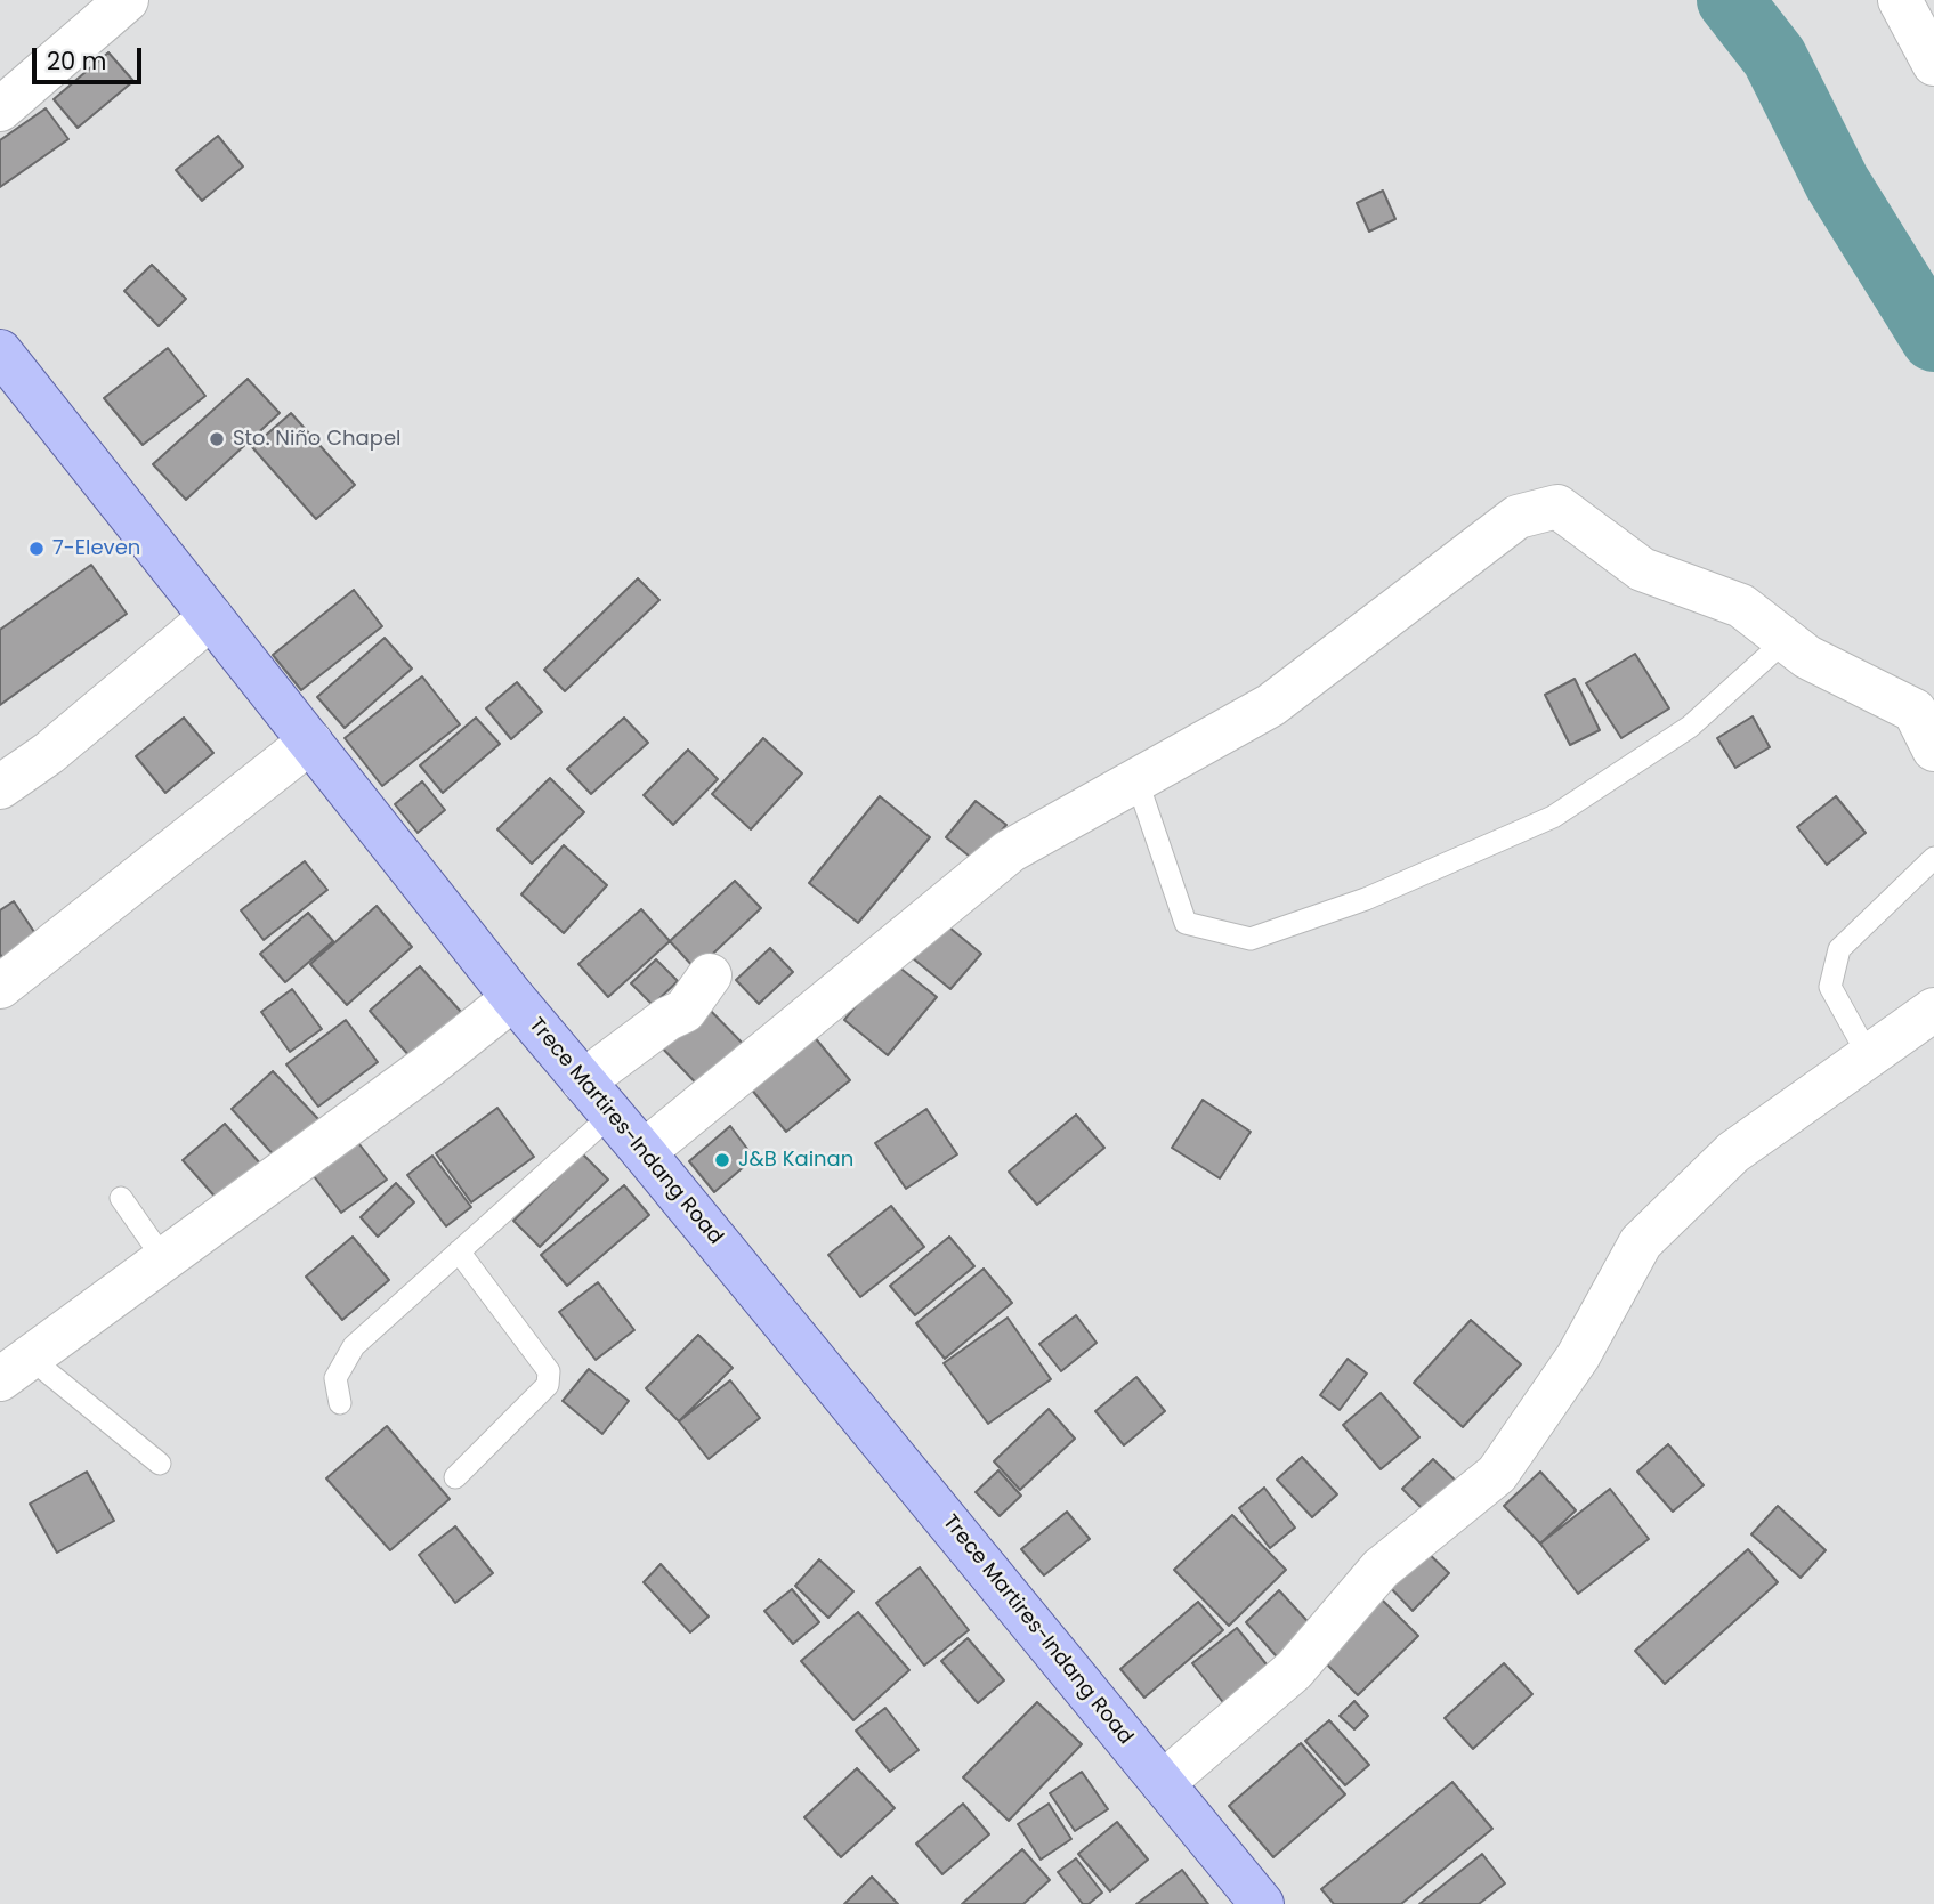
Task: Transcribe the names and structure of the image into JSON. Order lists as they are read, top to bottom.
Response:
{
  "streets": {
    "main road": ["Trece Martires-Indang Road"]
  },
  "places": ["Sto. Niño Chapel", "7-Eleven", "J&B Kainan"],
  "scale_bar": "20 m"
}
